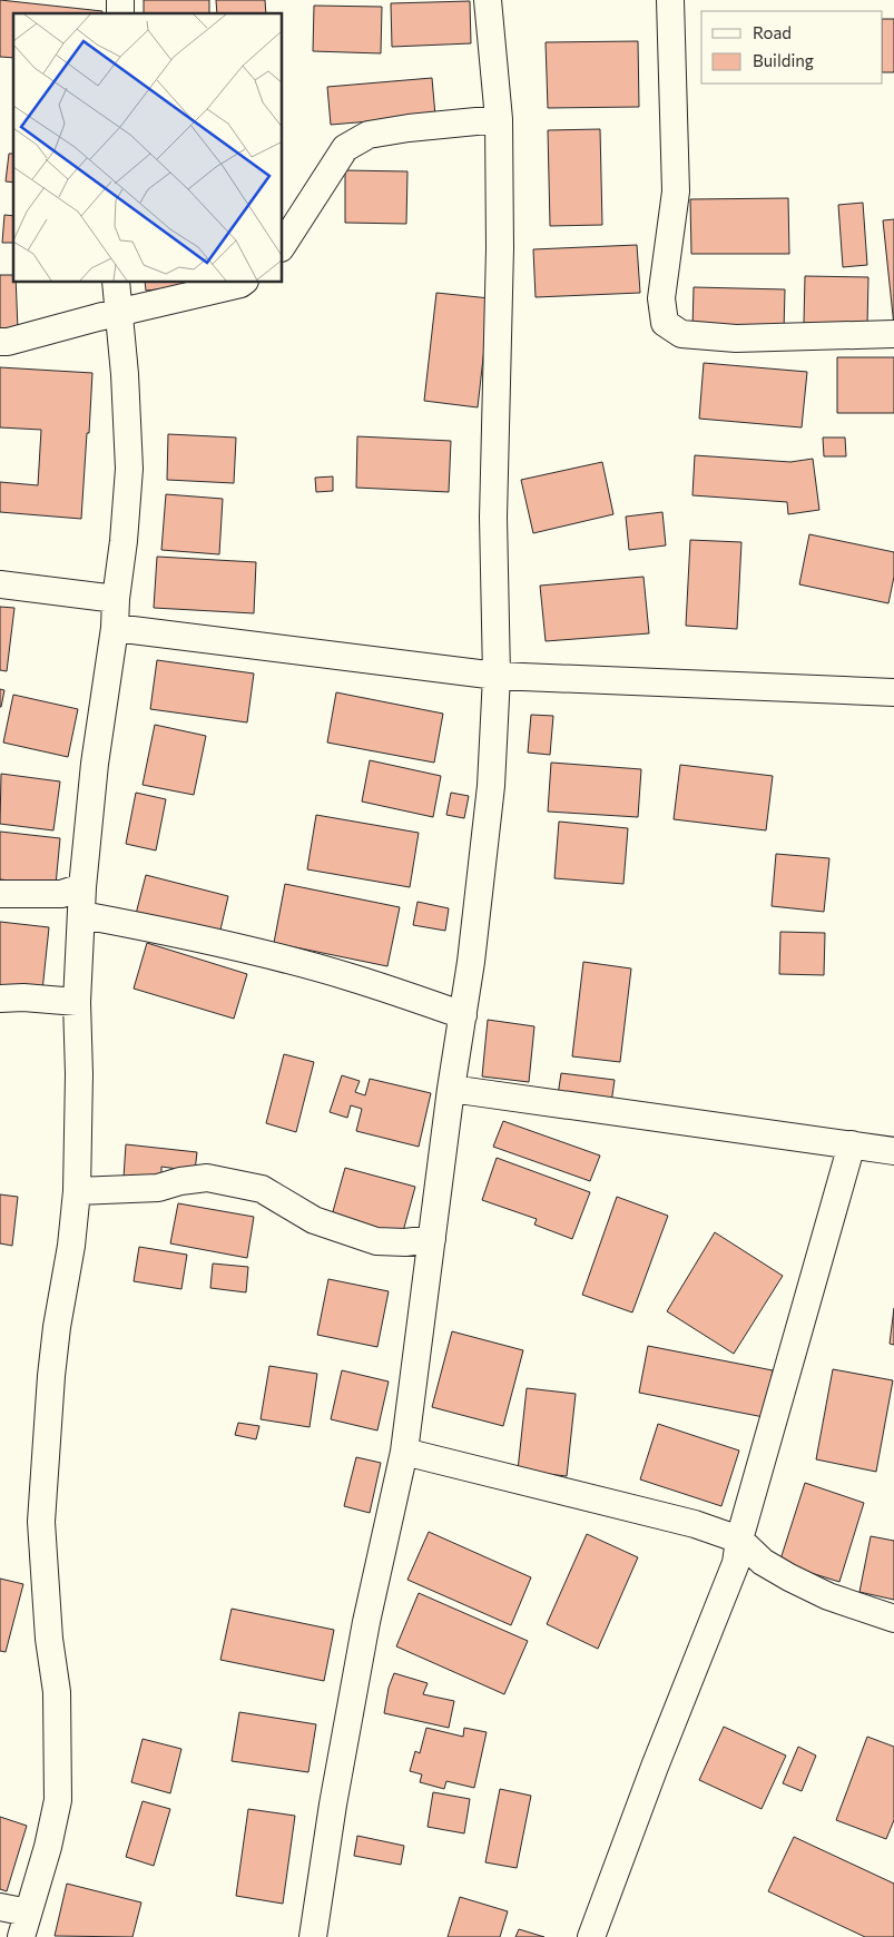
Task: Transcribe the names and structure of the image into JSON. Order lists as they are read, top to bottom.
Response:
{
  "legend": ["Road", "Building"]
}
